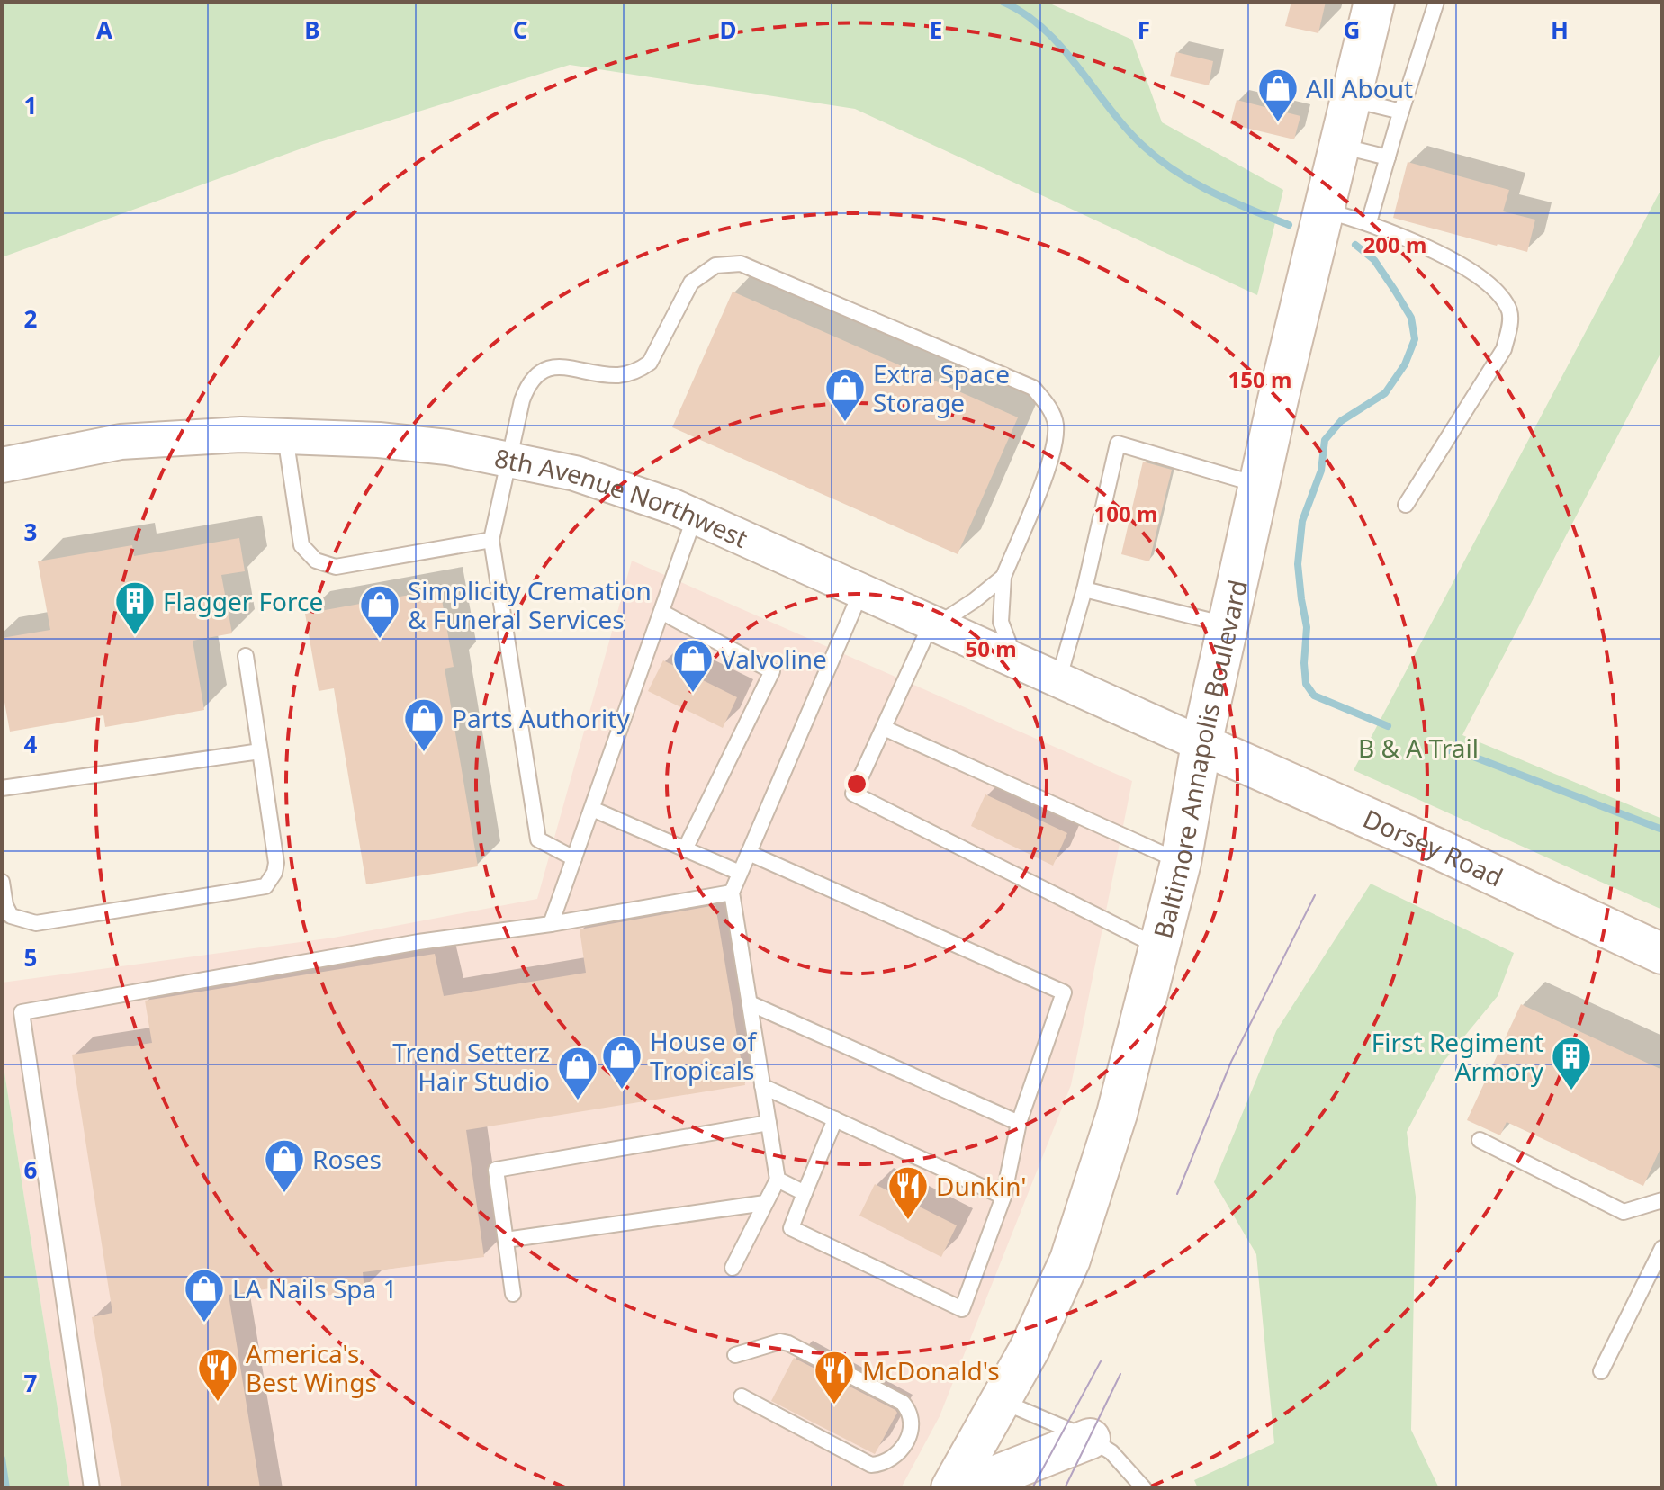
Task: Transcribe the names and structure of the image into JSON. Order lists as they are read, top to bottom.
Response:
{
  "streets": {
    "main road": ["Baltimore Annapolis Boulevard", "Dorsey Road"],
    "street": ["8th Avenue Northwest"]
  },
  "crossings": [
    ["8th Avenue Northwest", "Baltimore Annapolis Boulevard"],
    ["8th Avenue Northwest", "Dorsey Road"],
    ["Baltimore Annapolis Boulevard", "Dorsey Road"]
  ],
  "parks": ["B & A Trail"],
  "places": {
    "shop": [
      "All About",
      "Extra Space Storage",
      "Simplicity Cremation & Funeral Services",
      "Valvoline",
      "Parts Authority",
      "House of Tropicals",
      "Trend Setterz Hair Studio",
      "Roses",
      "LA Nails Spa 1"
    ],
    "building": ["Flagger Force", "First Regiment Armory"],
    "restaurant": ["Dunkin'", "America's Best Wings", "McDonald's"]
  },
  "grid": {
    "columns": [
      "A",
      "B",
      "C",
      "D",
      "E",
      "F",
      "G",
      "H"
    ],
    "rows": [
      "1",
      "2",
      "3",
      "4",
      "5",
      "6",
      "7"
    ]
  },
  "rings": [
    "200 m",
    "150 m",
    "100 m",
    "50 m"
  ]
}
